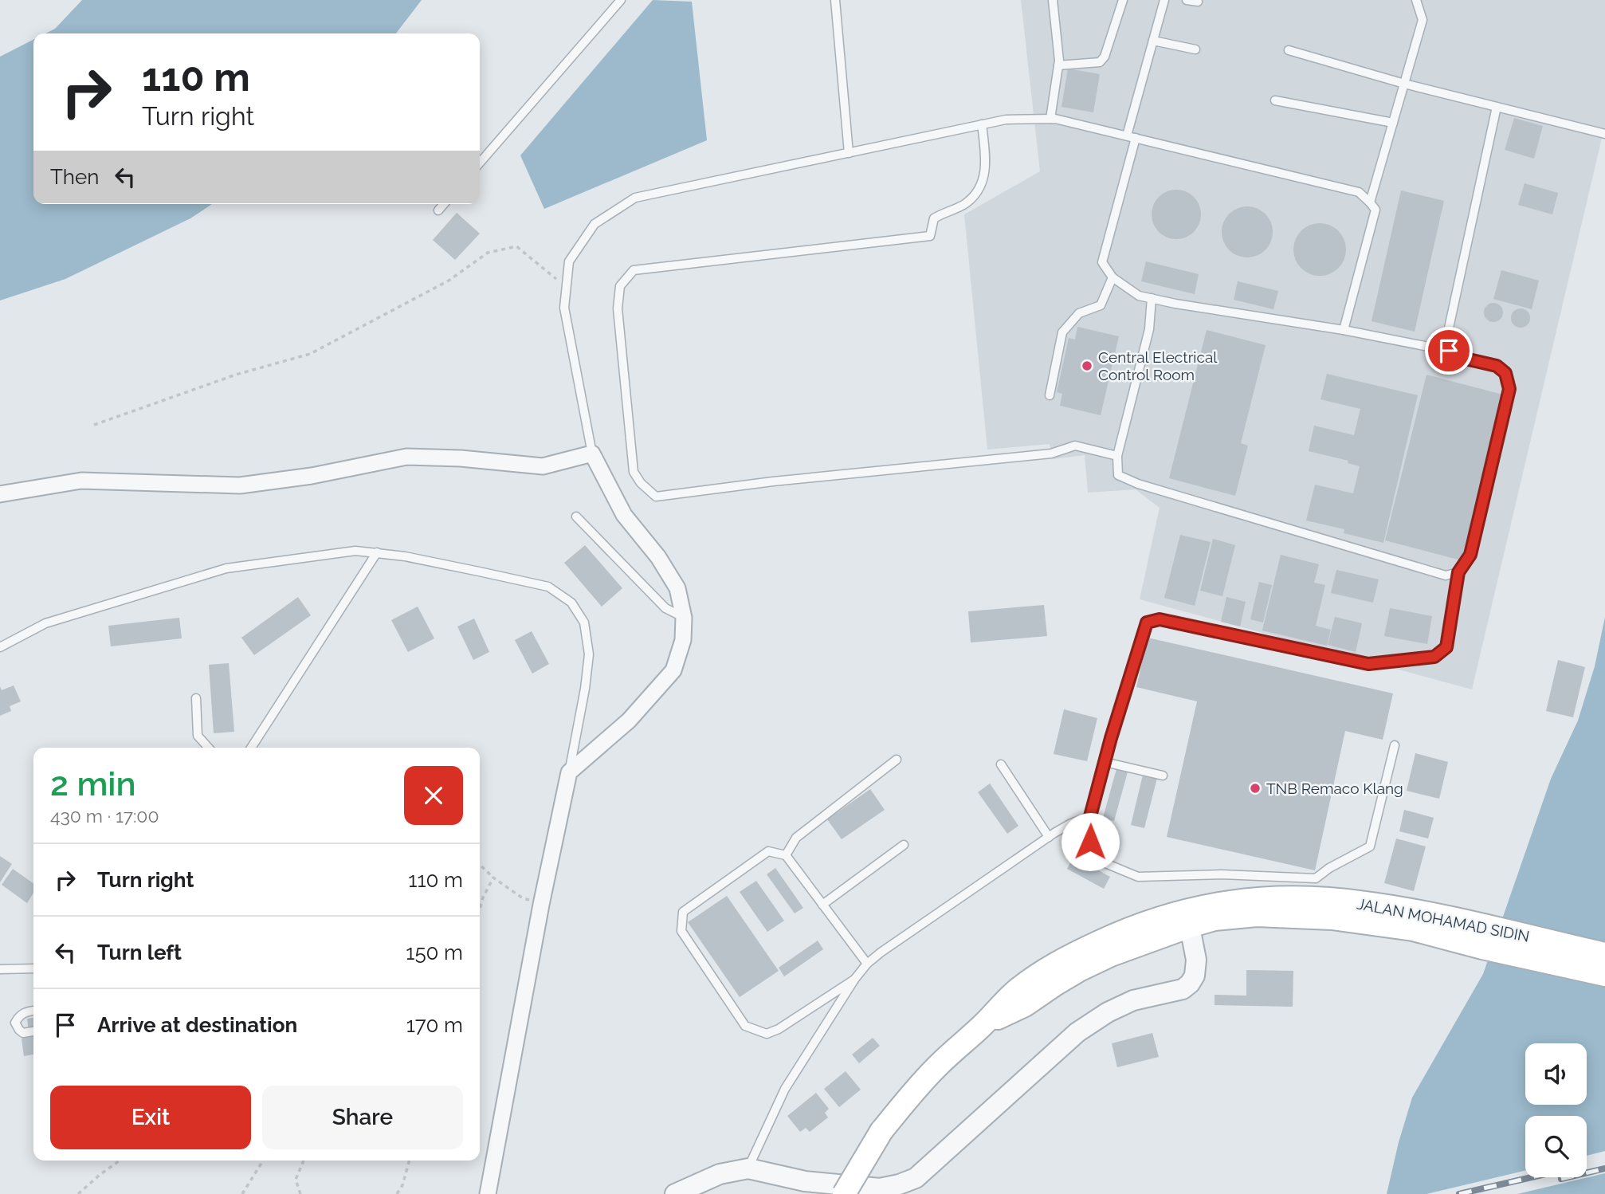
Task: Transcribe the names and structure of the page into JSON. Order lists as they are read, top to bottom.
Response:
{
  "streets": {
    "main road": ["JALAN MOHAMAD SIDIN"]
  },
  "places": ["Central Electrical Control Room", "TNB Remaco Klang"],
  "page": {
    "turn": ["110 m", "Turn right"],
    "then": "Then",
    "heading": ["2 min", "430 m · 17:00"],
    "list": [
      {
        "name": "Turn right",
        "value": "110 m"
      },
      {
        "name": "Turn left",
        "value": "150 m"
      },
      {
        "name": "Arrive at destination",
        "value": "170 m"
      }
    ],
    "buttons": ["Exit", "Share"]
  }
}
